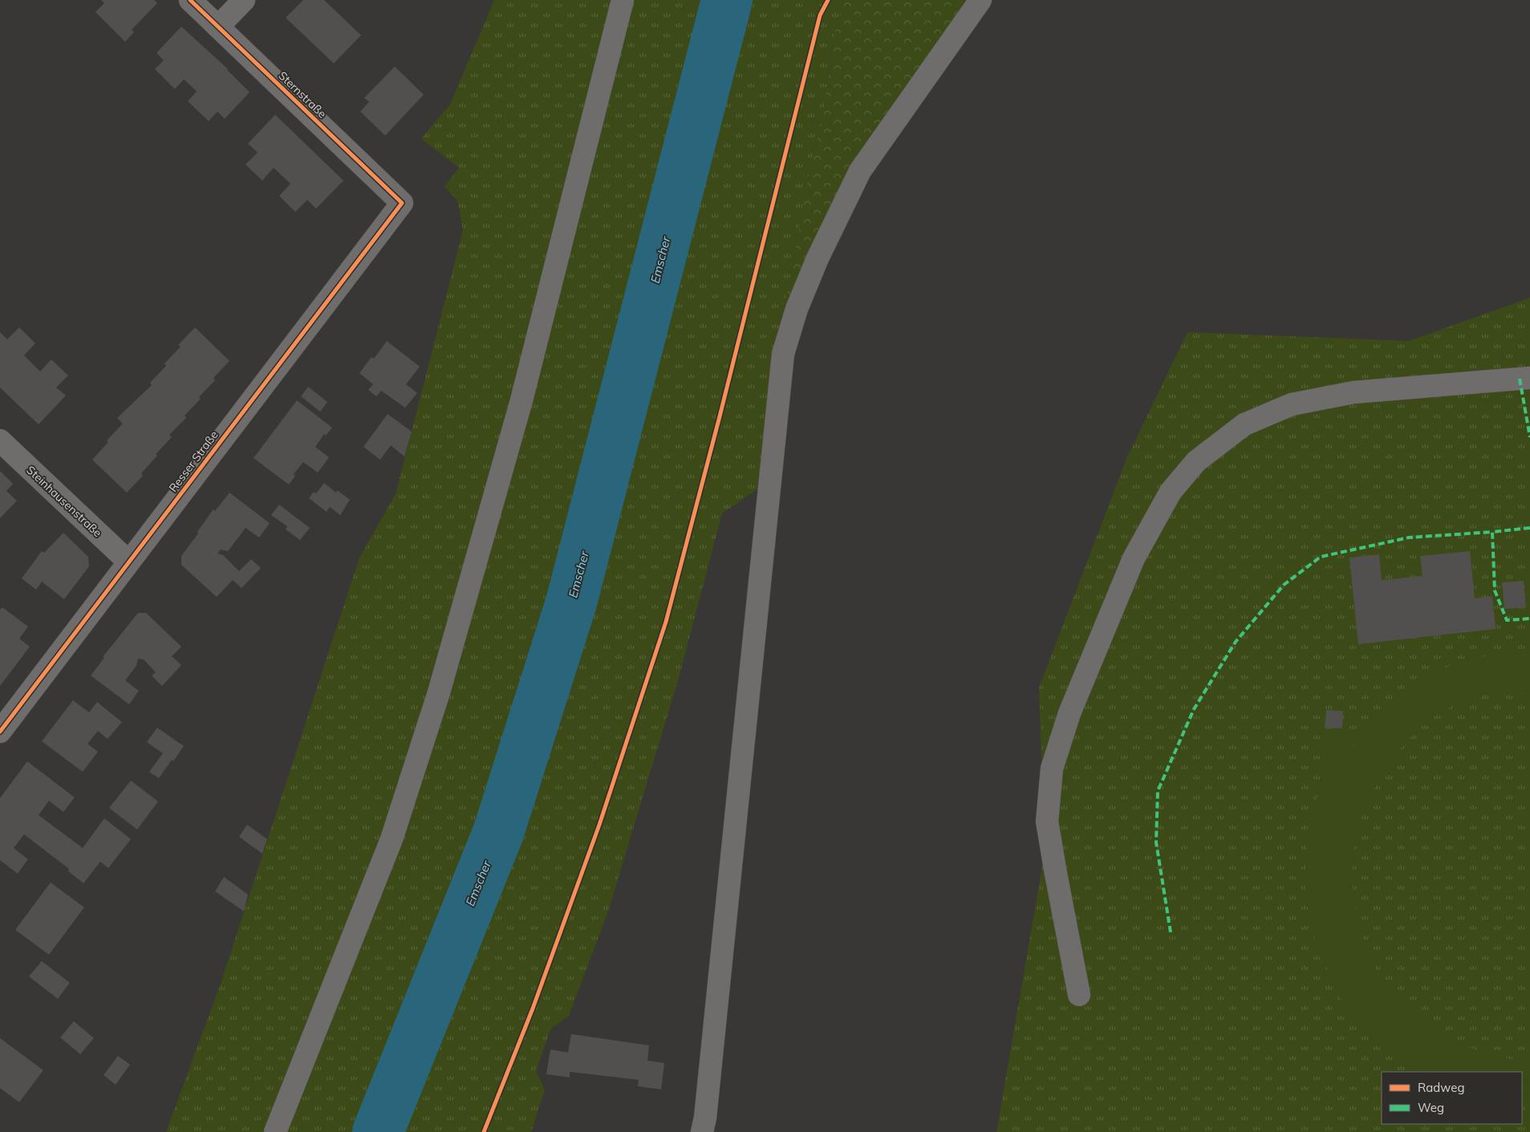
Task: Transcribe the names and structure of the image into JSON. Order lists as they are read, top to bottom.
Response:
{
  "streets": {
    "street": ["Sternstraße", "Resser Straße", "Steinhausenstraße"]
  },
  "crossings": [
    ["Sternstraße", "Resser Straße"],
    ["Resser Straße", "Steinhausenstraße"]
  ],
  "water": ["Emscher"],
  "legend": ["Radweg", "Weg"]
}
